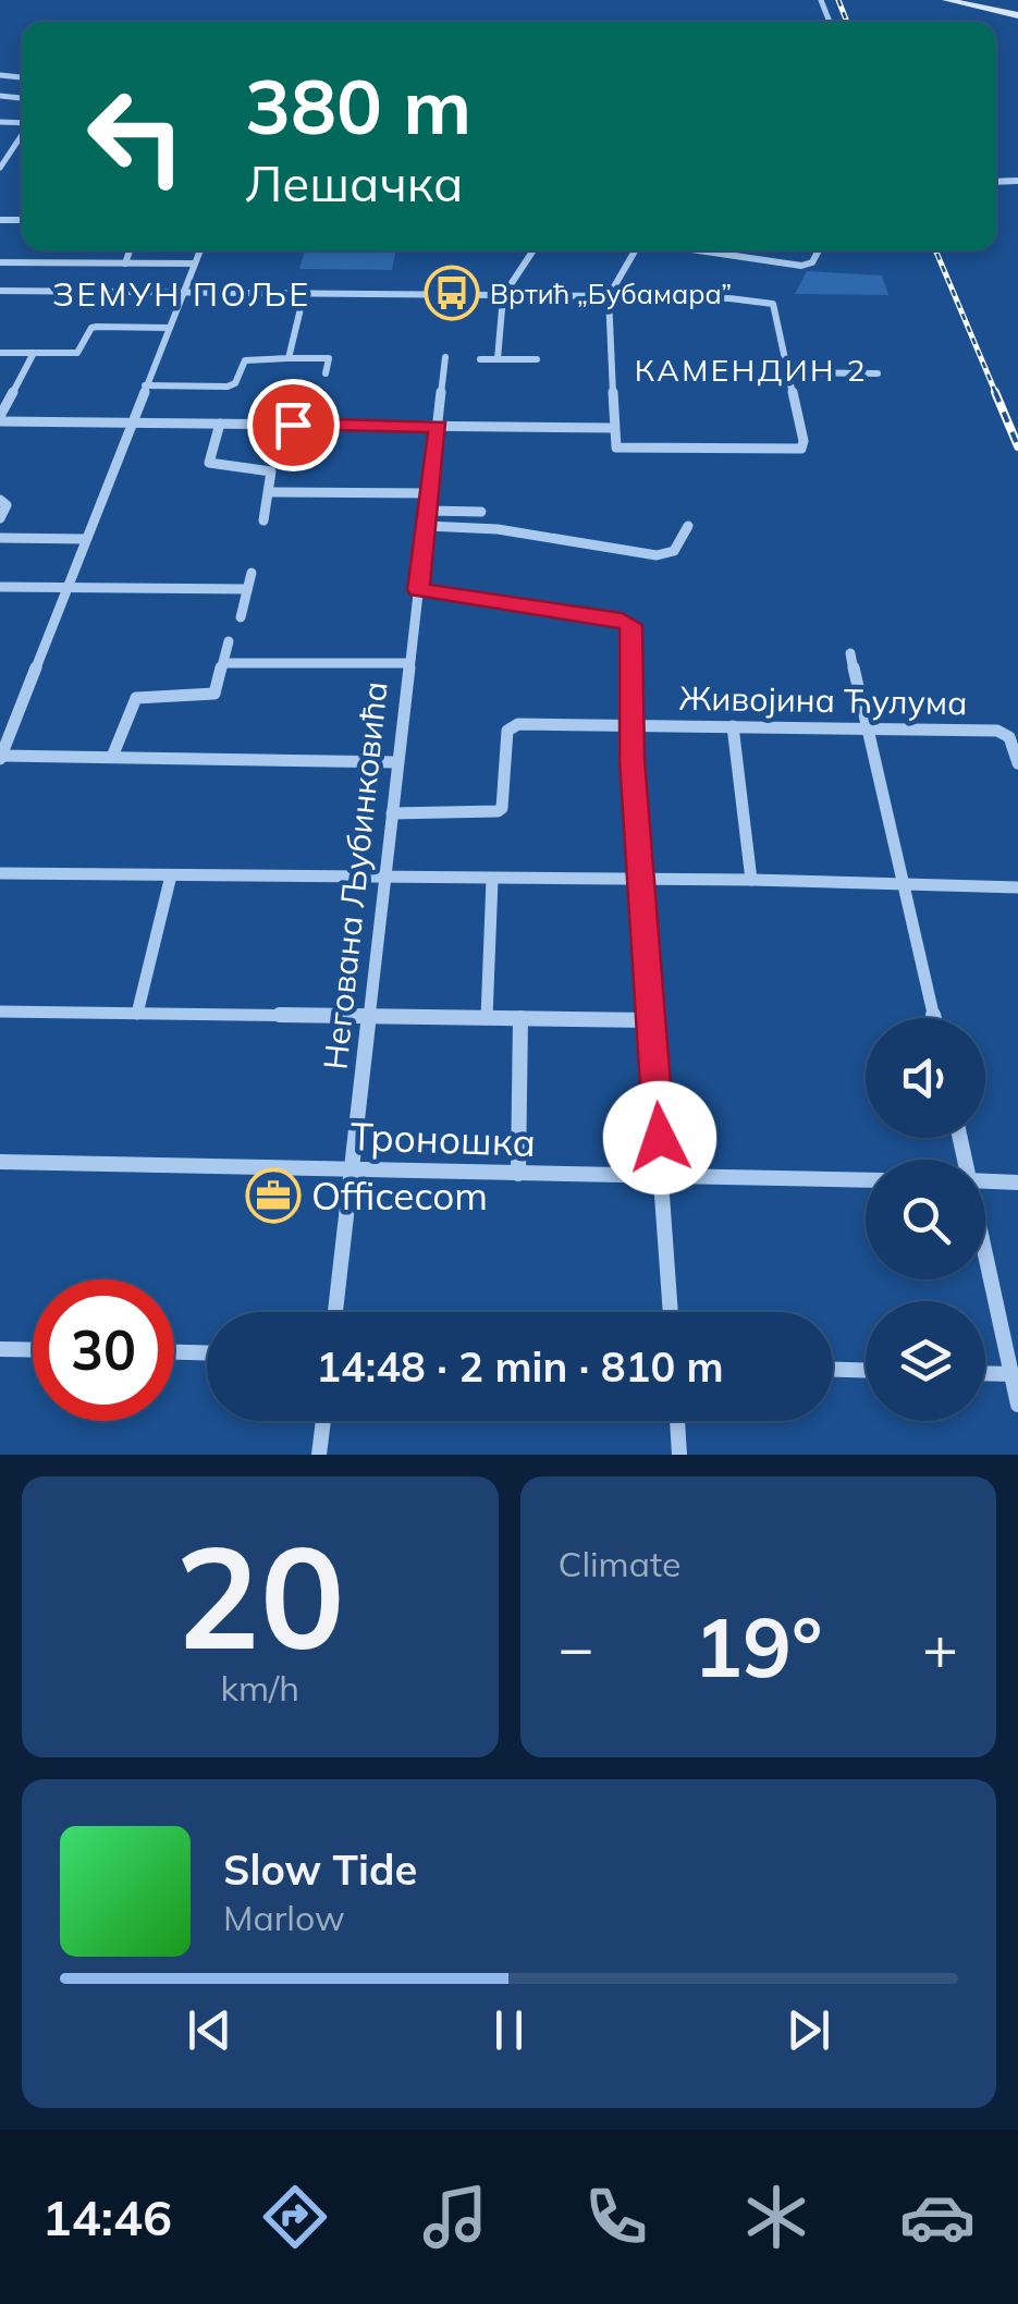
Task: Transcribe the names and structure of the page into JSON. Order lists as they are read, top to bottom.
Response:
{
  "streets": {
    "street": ["Живојина Ћулума", "Негована Љубинковића", "Троношка"]
  },
  "crossings": [
    ["Живојина Ћулума", "Негована Љубинковића"],
    ["Негована Љубинковића", "Троношка"]
  ],
  "districts": ["ЗЕМУН ПОЉЕ", "КАМЕНДИН 2"],
  "places": {
    "bus stop": ["Вртић „Бубамара”"],
    "office": ["Officecom"]
  },
  "page": {
    "turn": ["380 m", "Лешачка"],
    "limit": "30",
    "trip": "14:48 · 2 min · 810 m",
    "tile": [
      ["20", "km/h"],
      "Climate"
    ],
    "heat": ["−", "19°", "+"],
    "song": ["Slow Tide", "Marlow"],
    "tabs": "14:46"
  }
}
